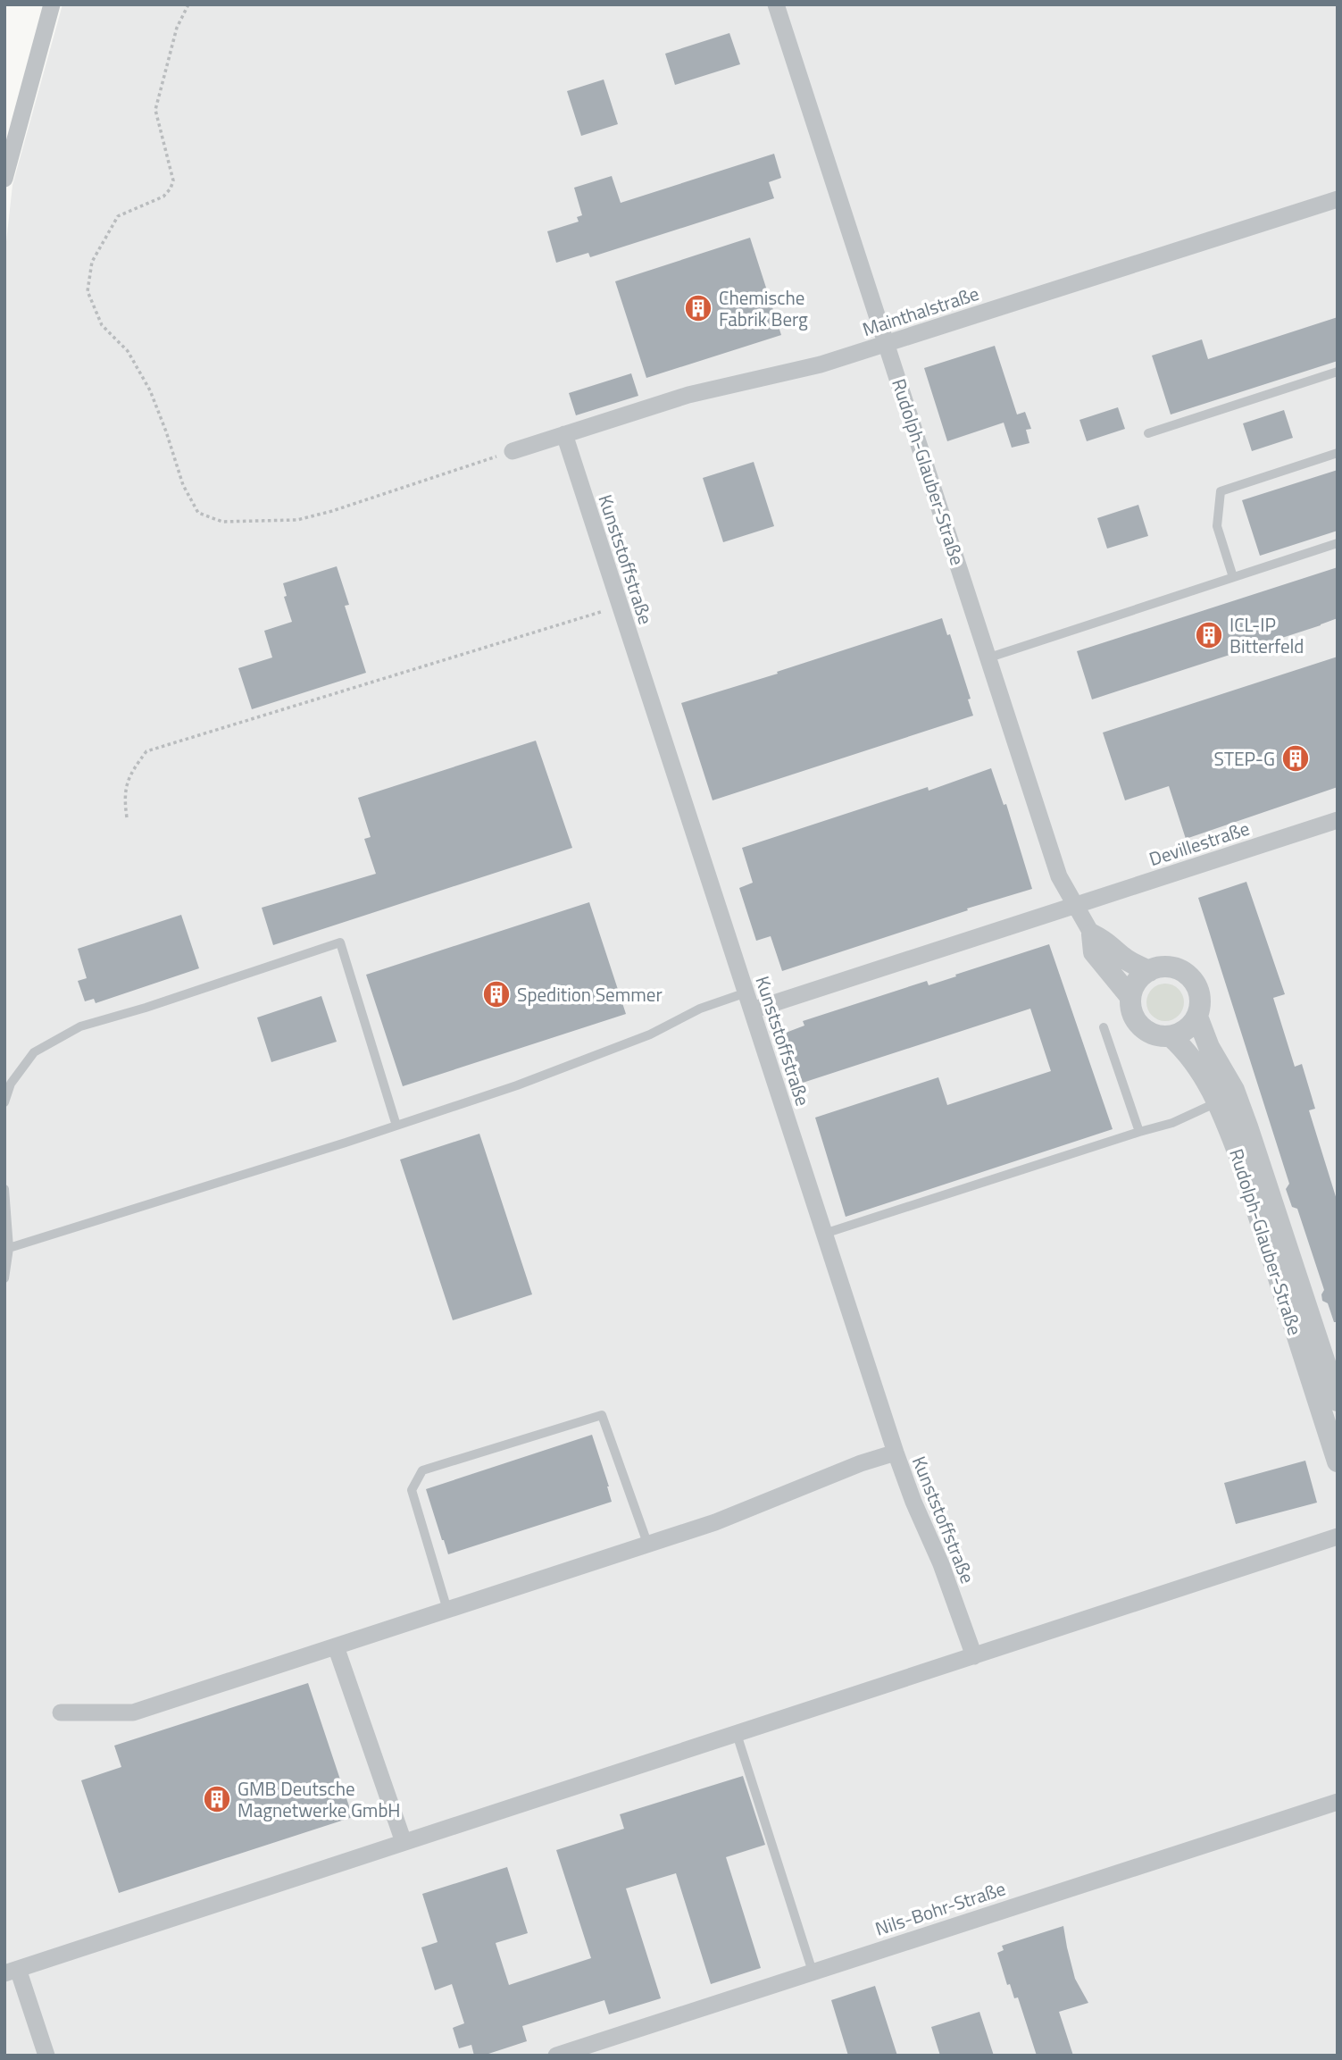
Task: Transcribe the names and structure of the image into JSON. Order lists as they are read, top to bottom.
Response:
{
  "streets": {
    "street": [
      "Mainthalstraße",
      "Rudolph-Glauber-Straße",
      "Kunststoffstraße",
      "Devillestraße",
      "Nils-Bohr-Straße"
    ]
  },
  "crossings": [
    ["Mainthalstraße", "Rudolph-Glauber-Straße"],
    ["Mainthalstraße", "Kunststoffstraße"],
    ["Rudolph-Glauber-Straße", "Devillestraße"],
    ["Kunststoffstraße", "Devillestraße"]
  ],
  "places": {
    "building": [
      "Chemische Fabrik Berg",
      "ICL-IP Bitterfeld",
      "STEP-G",
      "Spedition Semmer",
      "GMB Deutsche Magnetwerke GmbH"
    ]
  }
}
